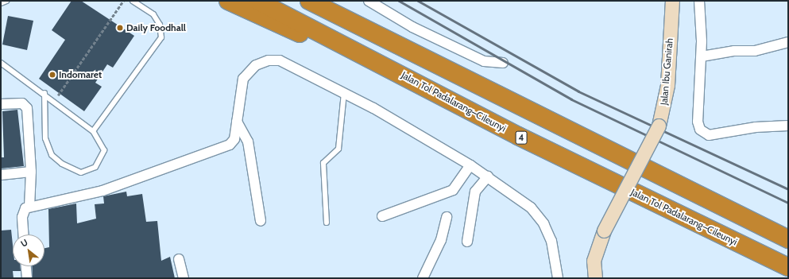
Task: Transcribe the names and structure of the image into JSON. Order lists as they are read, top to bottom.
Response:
{
  "streets": {
    "highway": ["Jalan Tol Padalarang–Cileunyi", "4"],
    "main road": ["Jalan Ibu Ganirah"]
  },
  "places": ["Daily Foodhall", "Indomaret"],
  "north": "top left"
}
